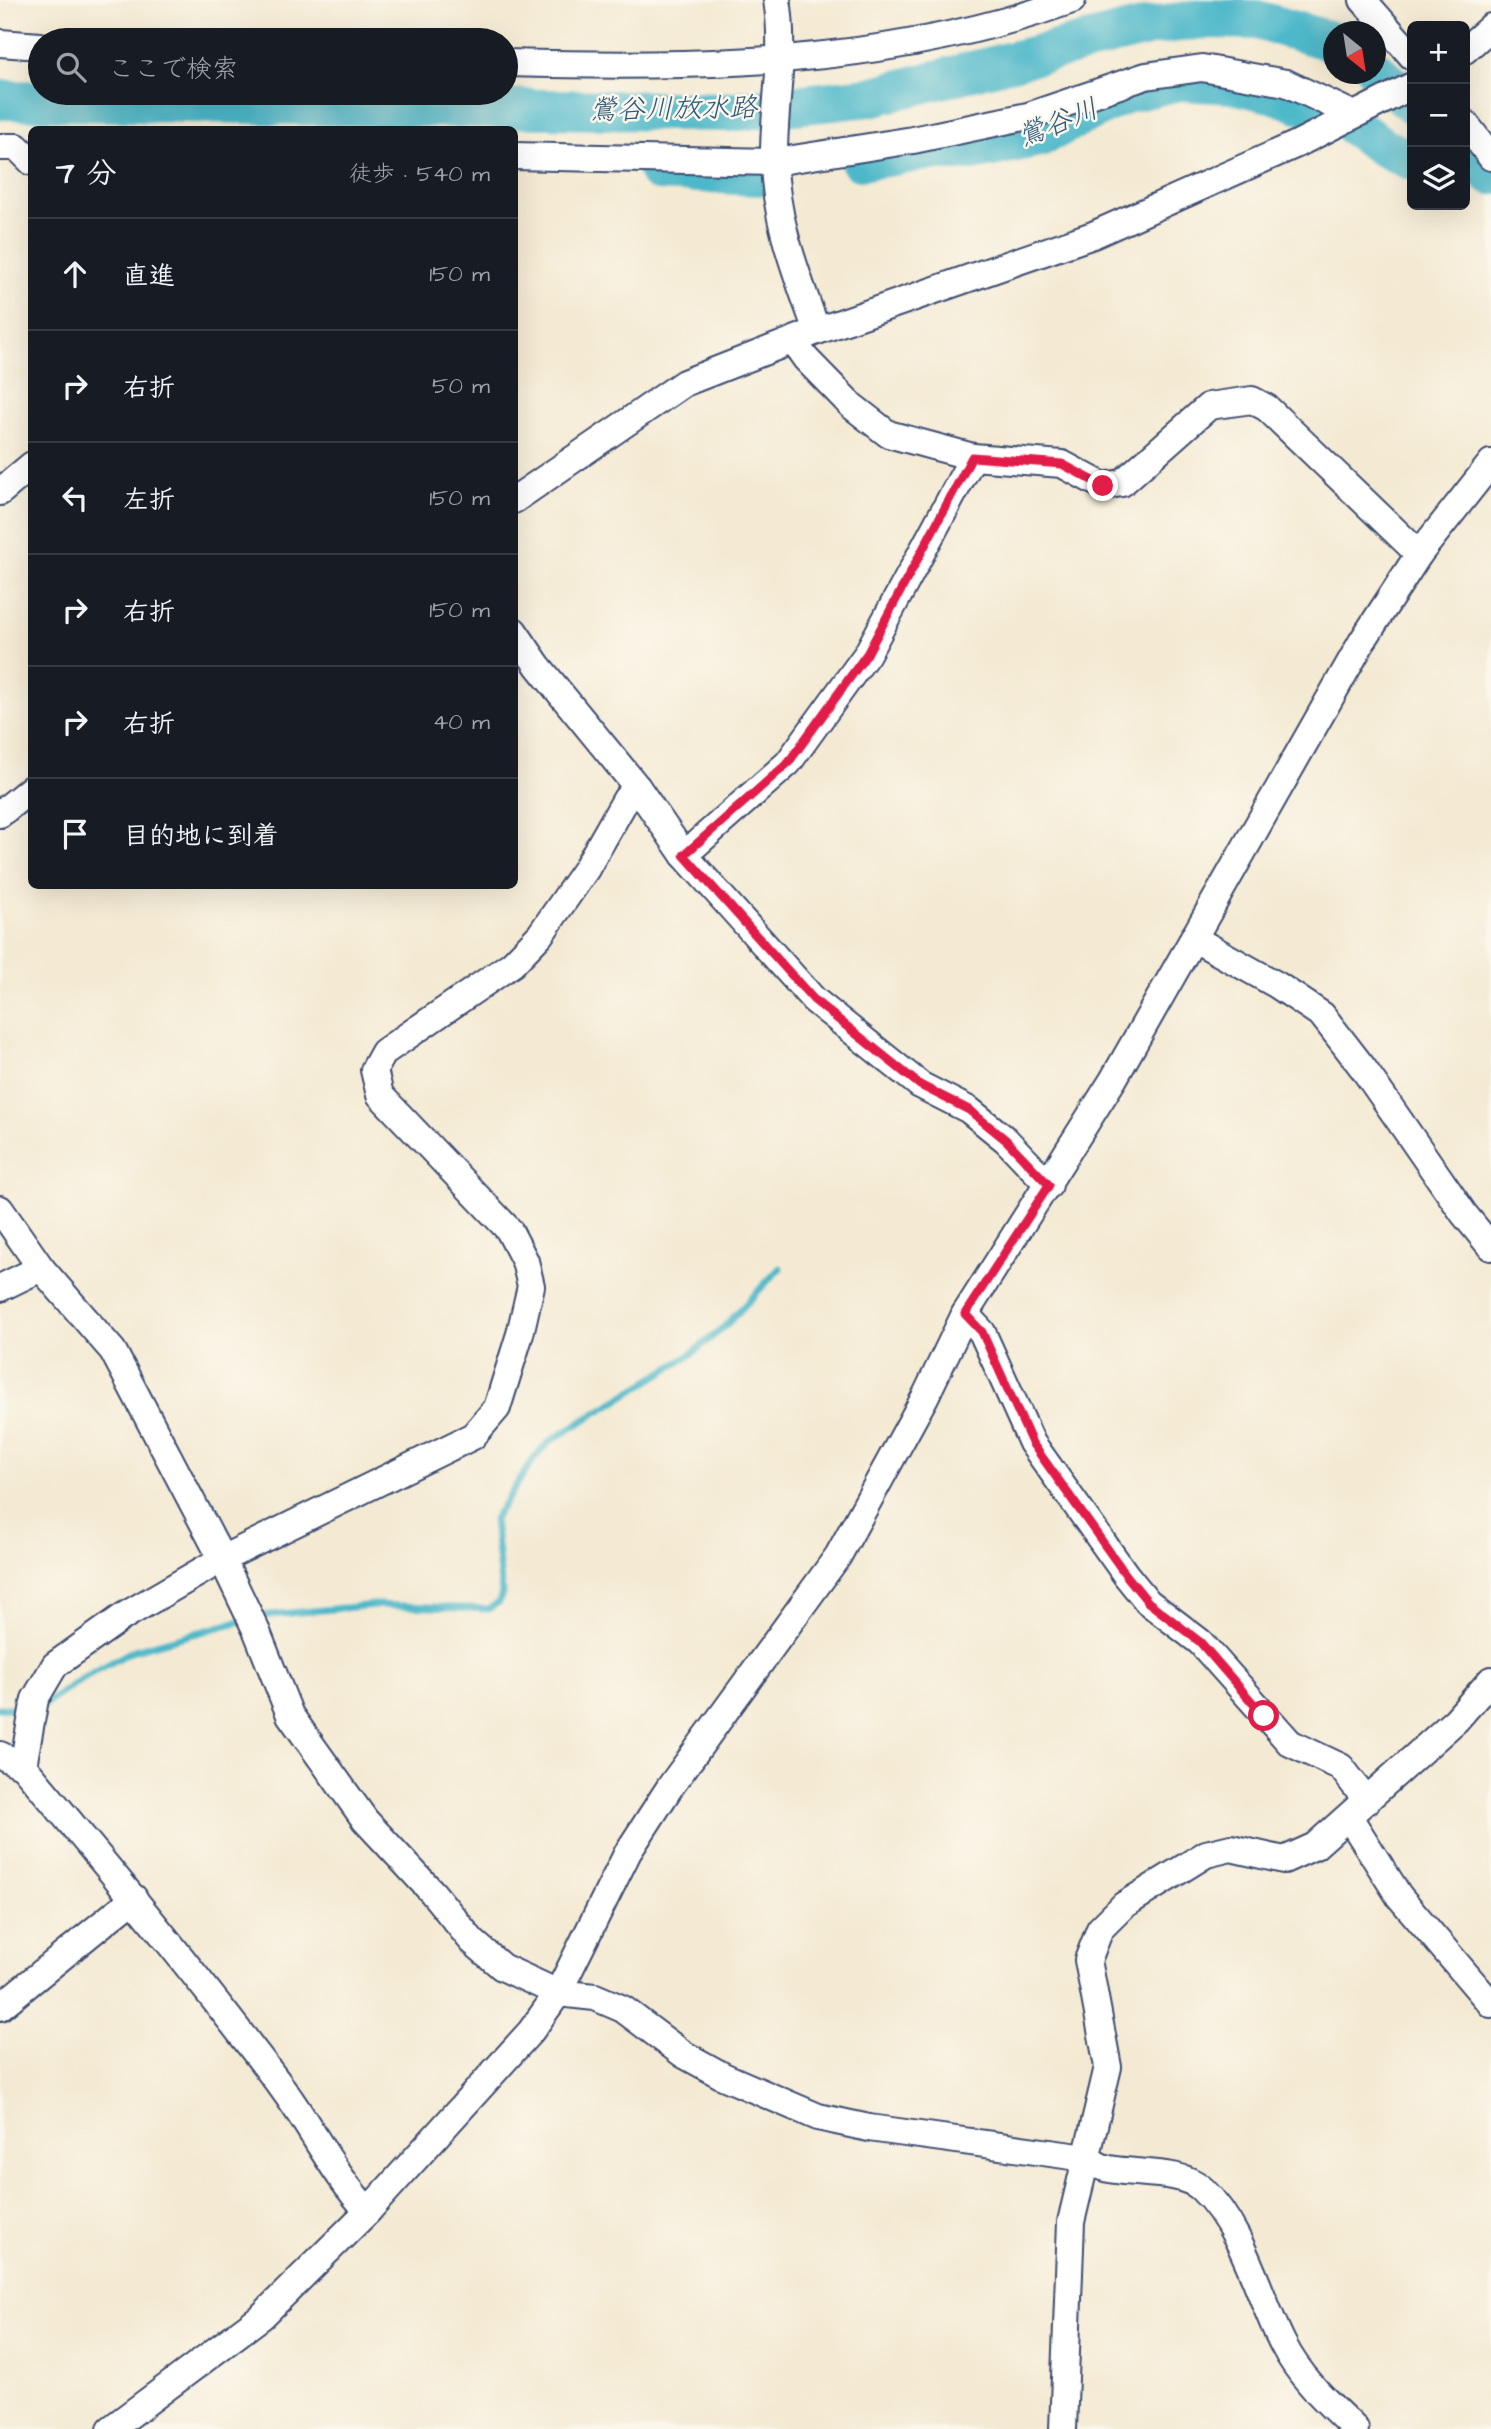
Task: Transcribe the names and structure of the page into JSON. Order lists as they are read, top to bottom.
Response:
{
  "water": ["鶯谷川放水路", "鶯谷川"],
  "north": "bottom right",
  "page": {
    "map_buttons": ["+", "−"],
    "search": "ここで検索",
    "heading": ["7 分", "徒歩 · 540 m"],
    "list": [
      ["直進", "150 m"],
      ["右折", "50 m"],
      ["左折", "150 m"],
      ["右折", "150 m"],
      ["右折", "40 m"],
      "目的地に到着"
    ]
  }
}
